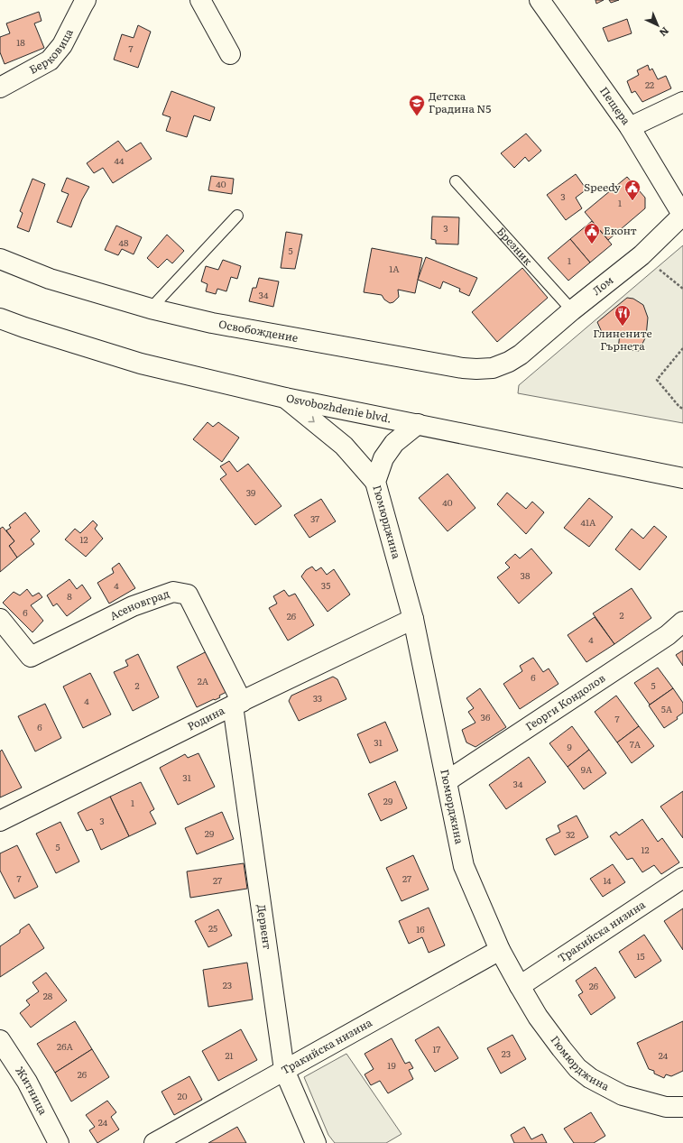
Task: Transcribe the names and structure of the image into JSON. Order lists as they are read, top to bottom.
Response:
{
  "streets": {
    "street": [
      "Берковица",
      "Пещера",
      "Лом",
      "Освобождение",
      "Osvobozhdenie blvd.",
      "Гюмюрджина",
      "Асеновград",
      "Георги Кондолов",
      "Родина",
      "Дервент",
      "Тракийска низина",
      "Житница"
    ],
    "lane": ["Брезник"]
  },
  "crossings": [
    ["Пещера", "Лом"],
    ["Брезник", "Лом"],
    ["Лом", "Освобождение"],
    ["Osvobozhdenie blvd.", "Гюмюрджина"],
    ["Гюмюрджина", "Георги Кондолов"],
    ["Гюмюрджина", "Родина"],
    ["Гюмюрджина", "Тракийска низина"],
    ["Асеновград", "Родина"],
    ["Асеновград", "Дервент"],
    ["Родина", "Дервент"],
    ["Дервент", "Тракийска низина"]
  ],
  "places": {
    "school or university": ["Детска Градина N5"],
    "public building": ["Speedy", "Еконт"],
    "restaurant": ["Глинените Гърнета"]
  },
  "house_numbers": [
    "18",
    "7",
    "22",
    "44",
    "40",
    "3",
    "1",
    "3",
    "48",
    "5",
    "1",
    "1А",
    "34",
    "39",
    "40",
    "37",
    "41А",
    "12",
    "38",
    "4",
    "35",
    "8",
    "6",
    "2",
    "26",
    "4",
    "6",
    "2А",
    "2",
    "5",
    "33",
    "4",
    "5А",
    "36",
    "7",
    "6",
    "31",
    "7А",
    "9",
    "9А",
    "31",
    "34",
    "29",
    "1",
    "3",
    "29",
    "32",
    "5",
    "12",
    "7",
    "27",
    "27",
    "14",
    "25",
    "16",
    "15",
    "23",
    "26",
    "28",
    "26А",
    "17",
    "23",
    "21",
    "24",
    "19",
    "26",
    "20",
    "24"
  ],
  "north": "bottom right"
}
